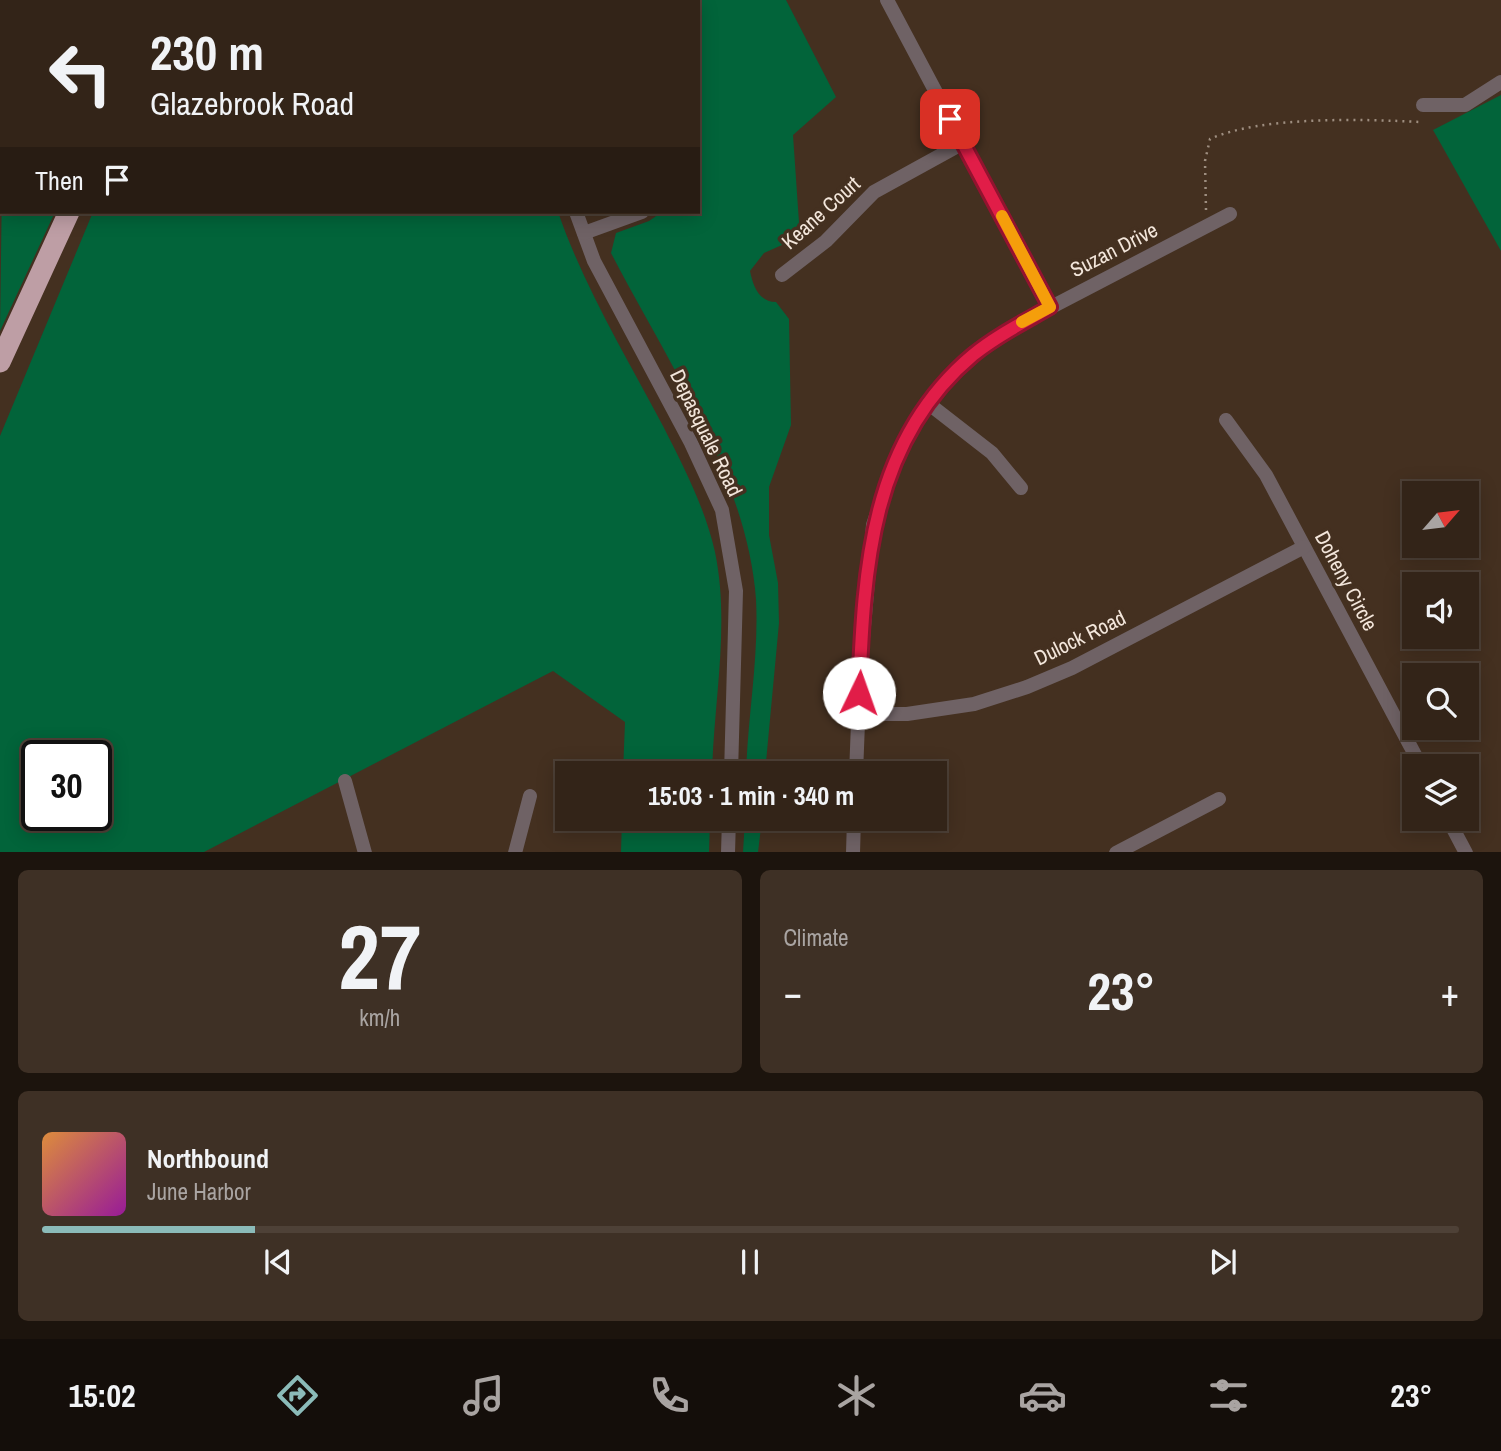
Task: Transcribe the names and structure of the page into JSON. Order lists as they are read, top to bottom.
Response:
{
  "streets": {
    "street": [
      "Keane Court",
      "Suzan Drive",
      "Depasquale Road",
      "Doheny Circle",
      "Dulock Road"
    ]
  },
  "crossings": [
    ["Suzan Drive", "Dulock Road"],
    ["Doheny Circle", "Dulock Road"]
  ],
  "north": "top right",
  "page": {
    "turn": ["230 m", "Glazebrook Road"],
    "then": "Then",
    "limit": "30",
    "trip": "15:03 · 1 min · 340 m",
    "tile": [
      ["27", "km/h"],
      "Climate"
    ],
    "heat": ["−", "23°", "+"],
    "song": ["Northbound", "June Harbor"],
    "tabs": ["15:02", "23°"]
  }
}
